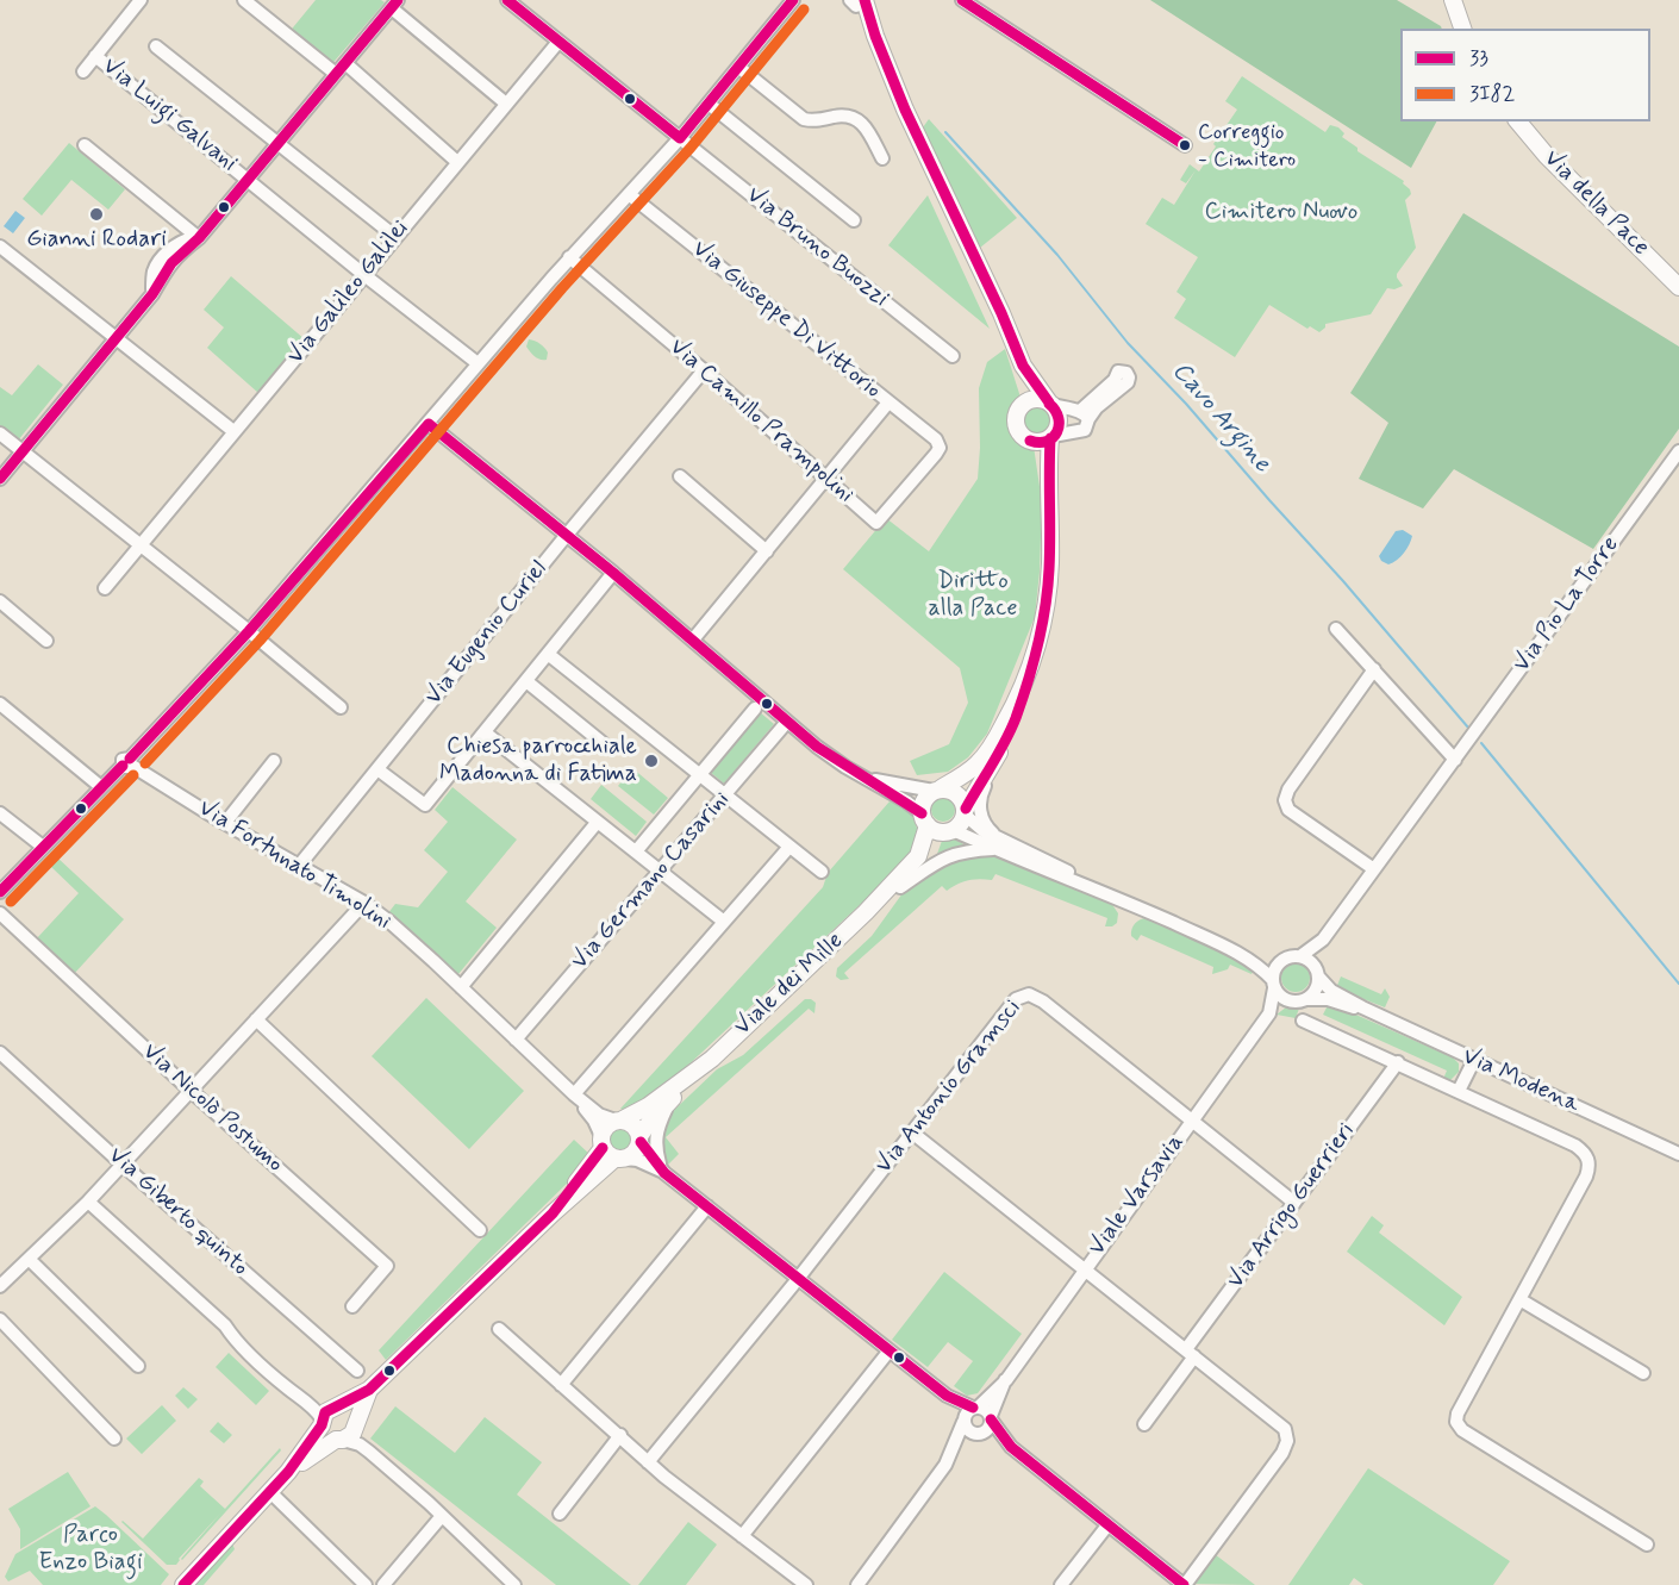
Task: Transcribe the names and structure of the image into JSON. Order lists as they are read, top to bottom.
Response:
{
  "streets": {
    "main road": ["Via della Pace", "Viale dei Mille"],
    "street": [
      "Via Luigi Galvani",
      "Via Bruno Buozzi",
      "Via Galileo Galilei",
      "Via Giuseppe Di Vittorio",
      "Via Camillo Prampolini",
      "Via Pio La Torre",
      "Via Eugenio Curiel",
      "Via Fortunato Timolini",
      "Via Germano Casarini",
      "Via Modena",
      "Via Antonio Gramsci",
      "Via Nicolò Postumo",
      "Viale Varsavia",
      "Via Arrigo Guerrieri",
      "Via Giberto quinto"
    ]
  },
  "crossings": [
    ["Via Luigi Galvani", "Via Galileo Galilei"],
    ["Via Bruno Buozzi", "Via Galileo Galilei"],
    ["Via Giuseppe Di Vittorio", "Via Camillo Prampolini"],
    ["Via Camillo Prampolini", "Via Eugenio Curiel"],
    ["Via Pio La Torre", "Via Modena"],
    ["Via Pio La Torre", "Viale Varsavia"],
    ["Via Eugenio Curiel", "Via Fortunato Timolini"],
    ["Via Fortunato Timolini", "Via Germano Casarini"],
    ["Via Fortunato Timolini", "Viale dei Mille"],
    ["Via Modena", "Viale Varsavia"],
    ["Via Antonio Gramsci", "Viale Varsavia"]
  ],
  "water": ["Cavo Argine"],
  "parks": ["Cimitero Nuovo", "Diritto alla Pace", "Parco Enzo Biagi"],
  "places": ["Correggio - Cimitero", "Gianni Rodari", "Chiesa parrocchiale Madonna di Fatima"],
  "lines": ["transit line 33", "transit line 3I82"],
  "legend": ["33", "3I82"]
}
